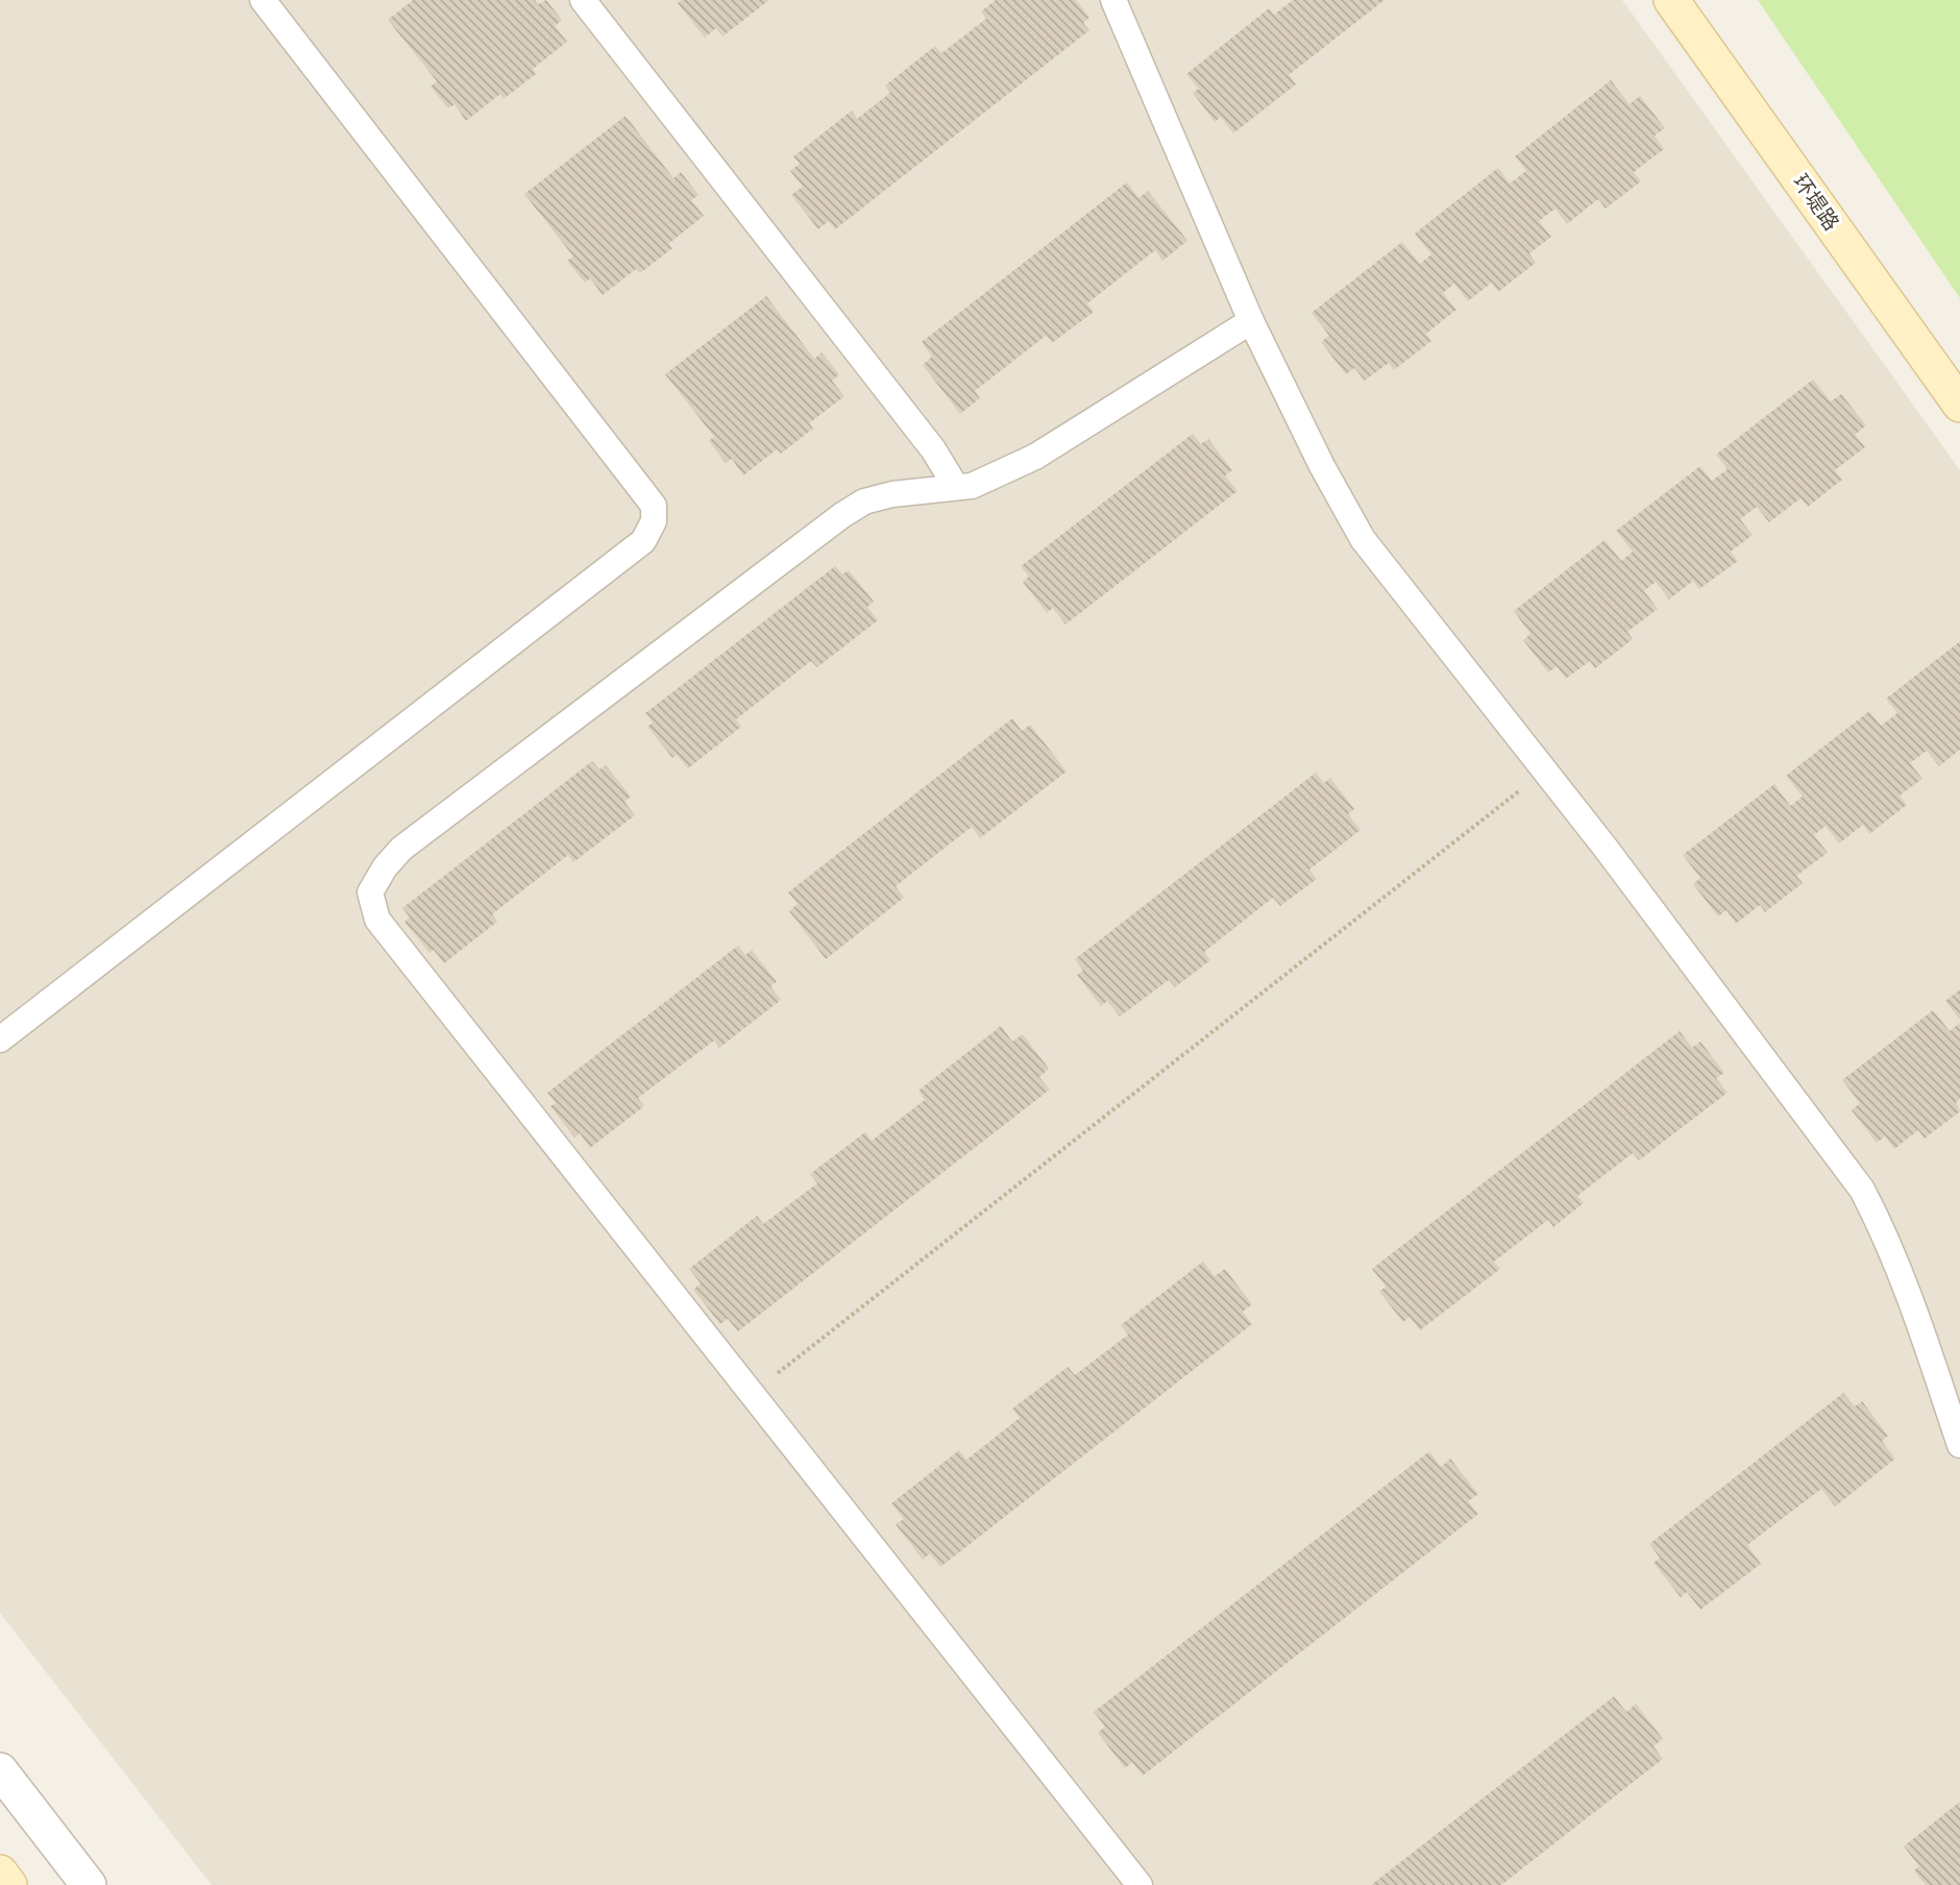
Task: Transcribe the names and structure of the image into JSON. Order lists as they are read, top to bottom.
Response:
{
  "streets": {
    "street": ["环堤路"]
  }
}
